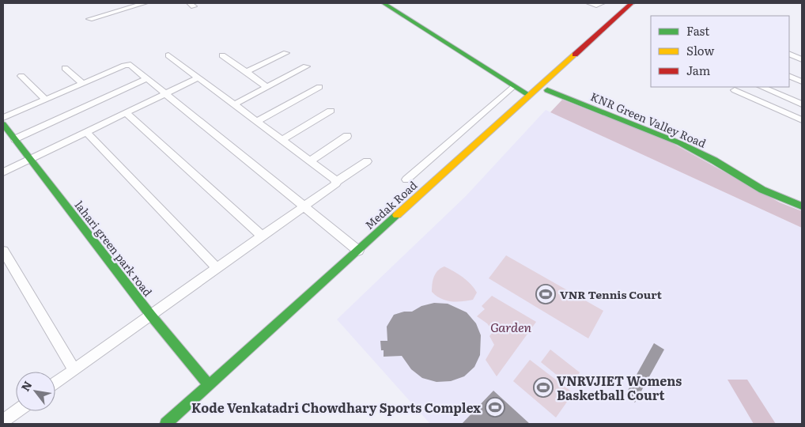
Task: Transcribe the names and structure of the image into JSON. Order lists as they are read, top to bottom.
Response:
{
  "streets": {
    "main road": ["KNR Green Valley Road", "Medak Road", "lahari green park road"]
  },
  "crossings": [
    ["KNR Green Valley Road", "Medak Road"],
    ["Medak Road", "lahari green park road"]
  ],
  "parks": ["Garden"],
  "places": {
    "sports": ["VNR Tennis Court", "VNRVJIET Womens Basketball Court", "Kode Venkatadri Chowdhary Sports Complex"]
  },
  "legend": ["Fast", "Slow", "Jam"],
  "north": "top left"
}
